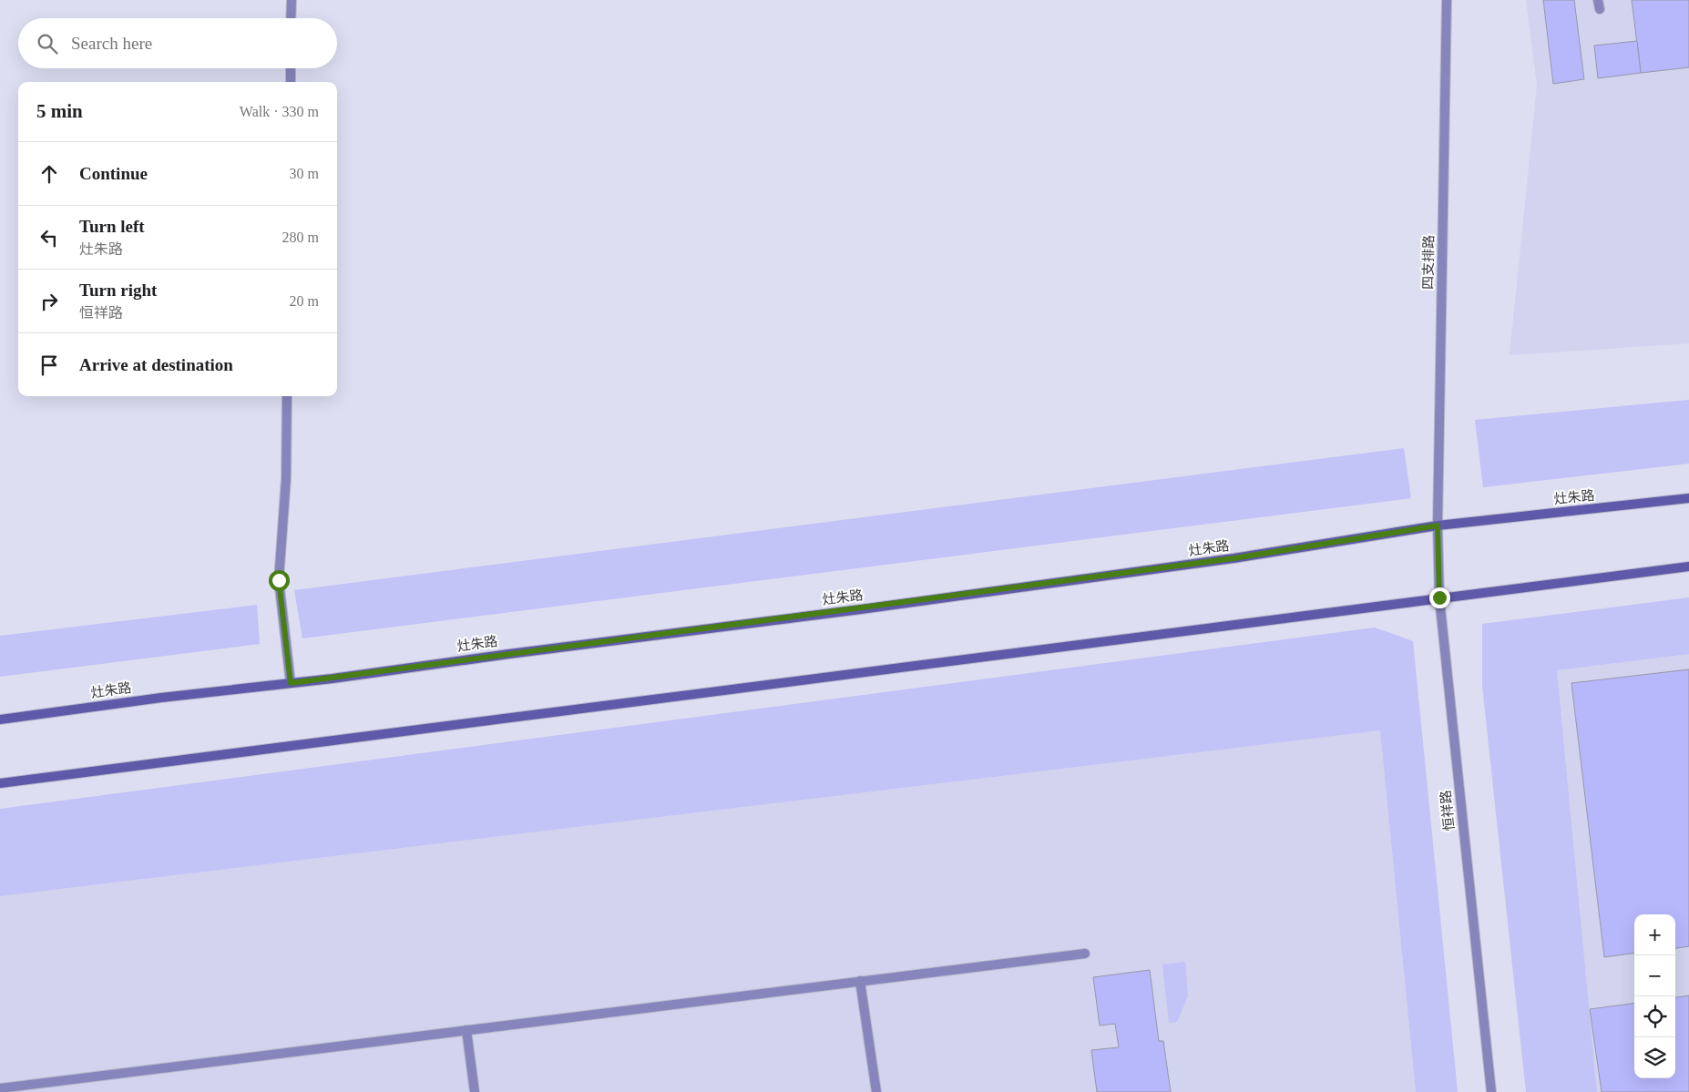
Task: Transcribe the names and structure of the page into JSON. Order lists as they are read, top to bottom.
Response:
{
  "streets": {
    "main road": ["灶朱路"],
    "street": ["四支排路", "恒祥路"]
  },
  "crossings": [
    ["四支排路", "灶朱路"],
    ["四支排路", "恒祥路"],
    ["灶朱路", "恒祥路"]
  ],
  "page": {
    "search": "Search here",
    "heading": ["5 min", "Walk · 330 m"],
    "list": [
      ["Continue", "30 m"],
      ["Turn left", "灶朱路", "280 m"],
      ["Turn right", "恒祥路", "20 m"],
      "Arrive at destination"
    ],
    "map_buttons": ["+", "−"]
  }
}
